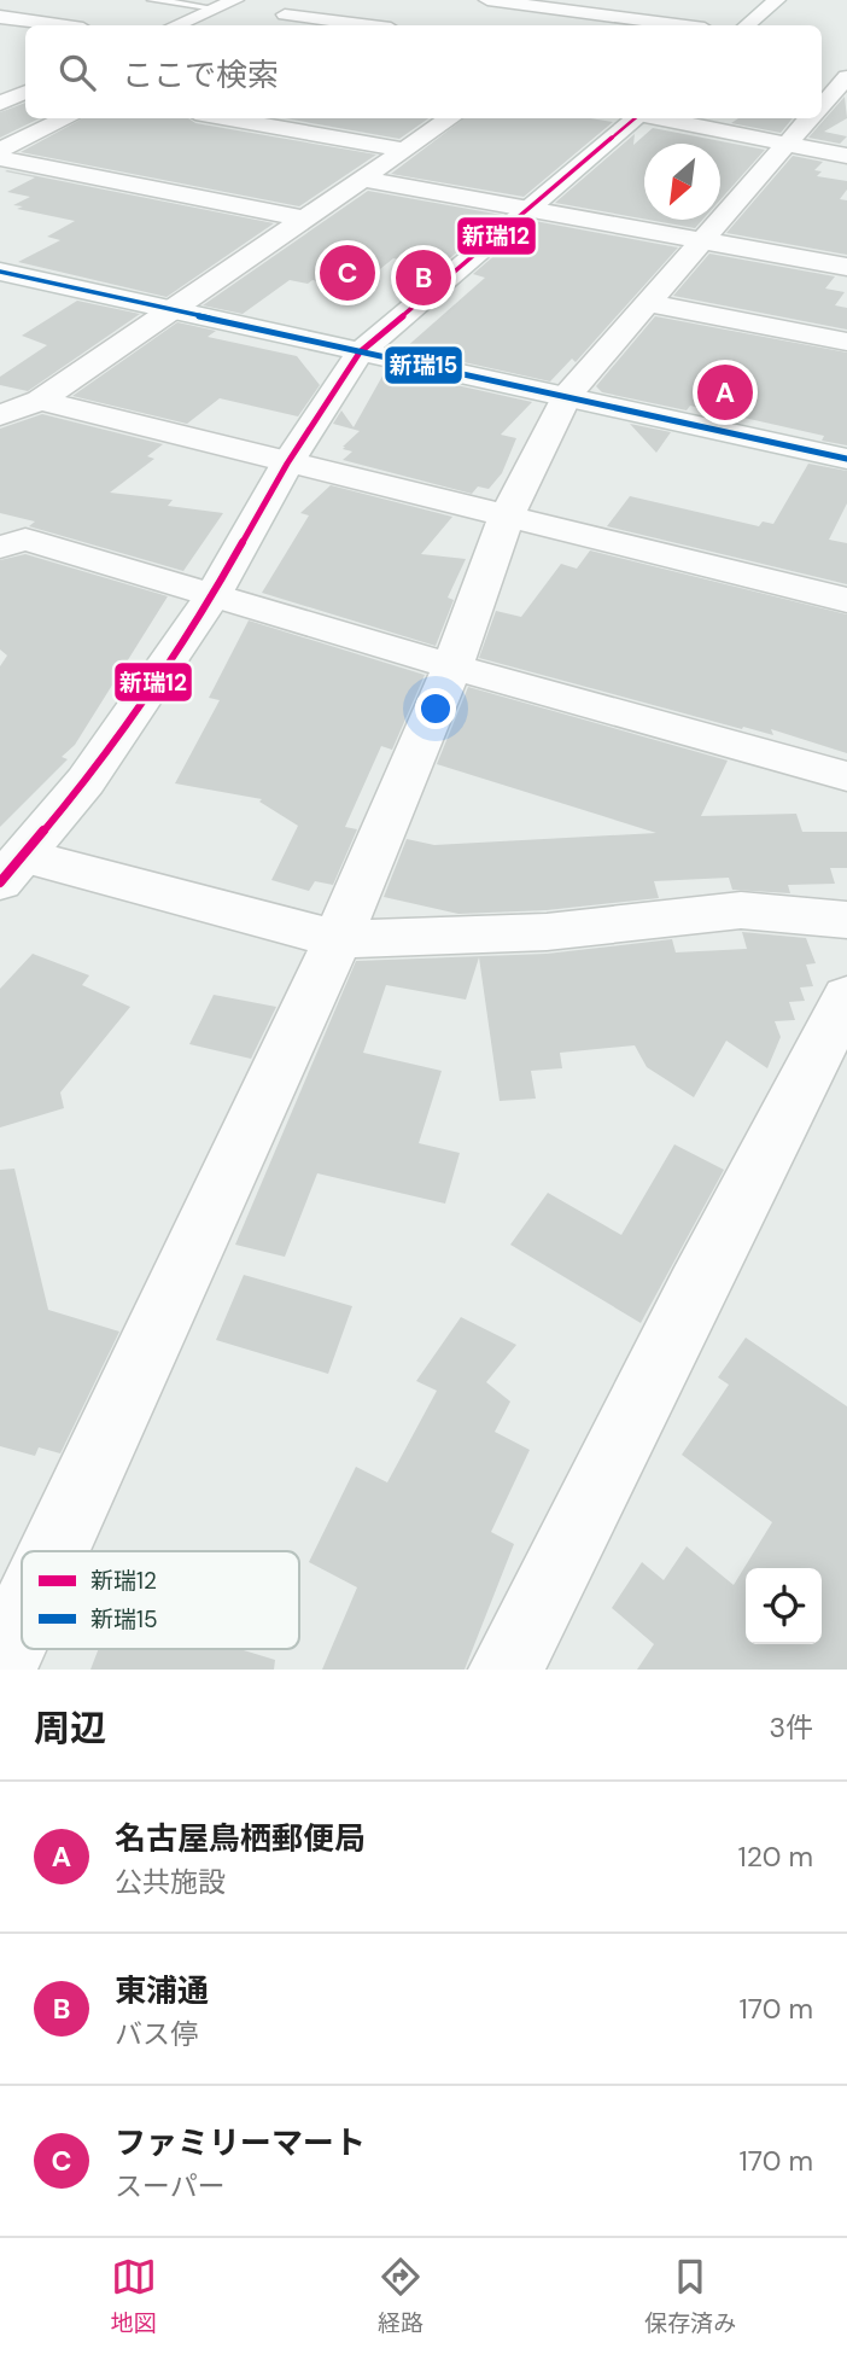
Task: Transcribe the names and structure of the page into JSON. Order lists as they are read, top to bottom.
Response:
{
  "lines": ["transit line 新瑞12", "transit line 新瑞15"],
  "legend": ["新瑞12", "新瑞15"],
  "north": "bottom left",
  "page": {
    "search": "ここで検索",
    "pins": ["C", "B", "A"],
    "heading": ["周辺", "3件"],
    "list": [
      {
        "mark": "A",
        "name": "名古屋鳥栖郵便局",
        "note": "公共施設",
        "value": "120 m"
      },
      {
        "mark": "B",
        "name": "東浦通",
        "note": "バス停",
        "value": "170 m"
      },
      {
        "mark": "C",
        "name": "ファミリーマート",
        "note": "スーパー",
        "value": "170 m"
      }
    ],
    "nav": ["地図", "経路", "保存済み"]
  }
}
